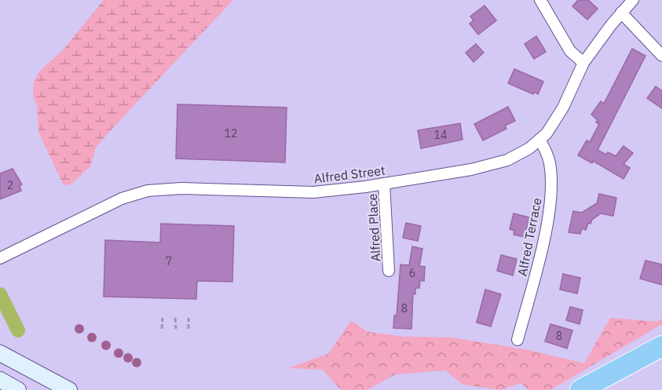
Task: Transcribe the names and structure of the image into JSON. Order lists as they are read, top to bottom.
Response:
{
  "streets": {
    "street": ["Alfred Street", "Alfred Place", "Alfred Terrace"]
  },
  "crossings": [
    ["Alfred Street", "Alfred Place"],
    ["Alfred Street", "Alfred Terrace"]
  ],
  "house_numbers": [
    "12",
    "14",
    "2",
    "7",
    "6",
    "8",
    "8"
  ]
}
